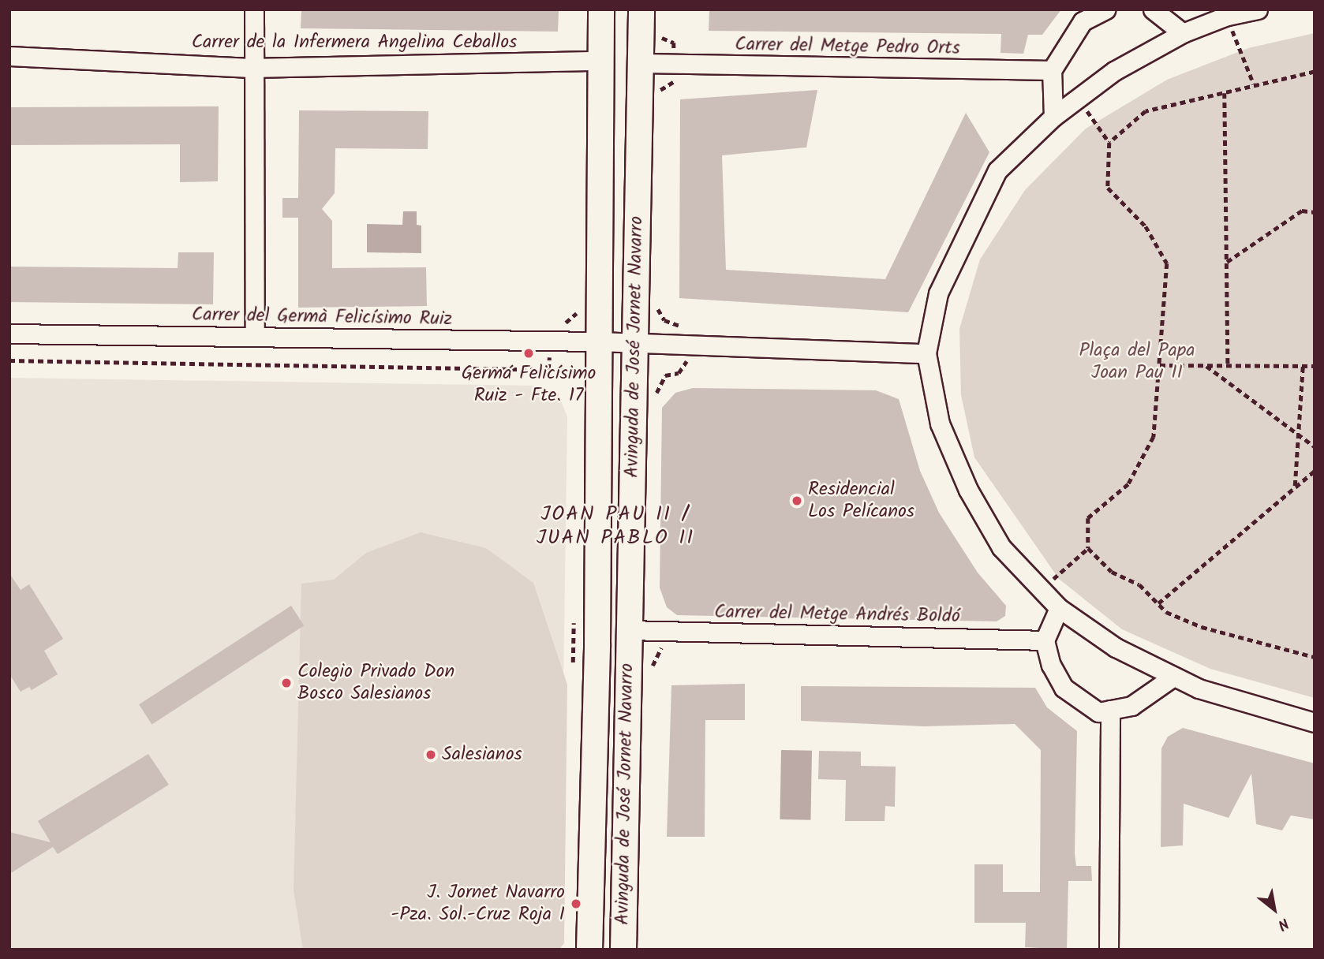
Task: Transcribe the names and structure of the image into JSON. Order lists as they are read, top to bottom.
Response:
{
  "streets": {
    "street": [
      "Carrer de la Infermera Angelina Ceballos",
      "Carrer del Metge Pedro Orts",
      "Carrer del Germà Felicísimo Ruiz",
      "Avinguda de José Jornet Navarro",
      "Carrer del Metge Andrés Boldó"
    ]
  },
  "crossings": [
    ["Carrer de la Infermera Angelina Ceballos", "Avinguda de José Jornet Navarro"],
    ["Carrer del Metge Pedro Orts", "Avinguda de José Jornet Navarro"],
    ["Carrer del Germà Felicísimo Ruiz", "Avinguda de José Jornet Navarro"],
    ["Avinguda de José Jornet Navarro", "Carrer del Metge Andrés Boldó"]
  ],
  "districts": ["JOAN PAU II / JUAN PABLO II"],
  "parks": ["Plaça del Papa Joan Pau II"],
  "places": [
    "Germá Felicísimo Ruiz - Fte. 17",
    "Residencial Los Pelícanos",
    "Colegio Privado Don Bosco Salesianos",
    "Salesianos",
    "J. Jornet Navarro -Pza. Sol.-Cruz Roja I"
  ],
  "north": "bottom right"
}
